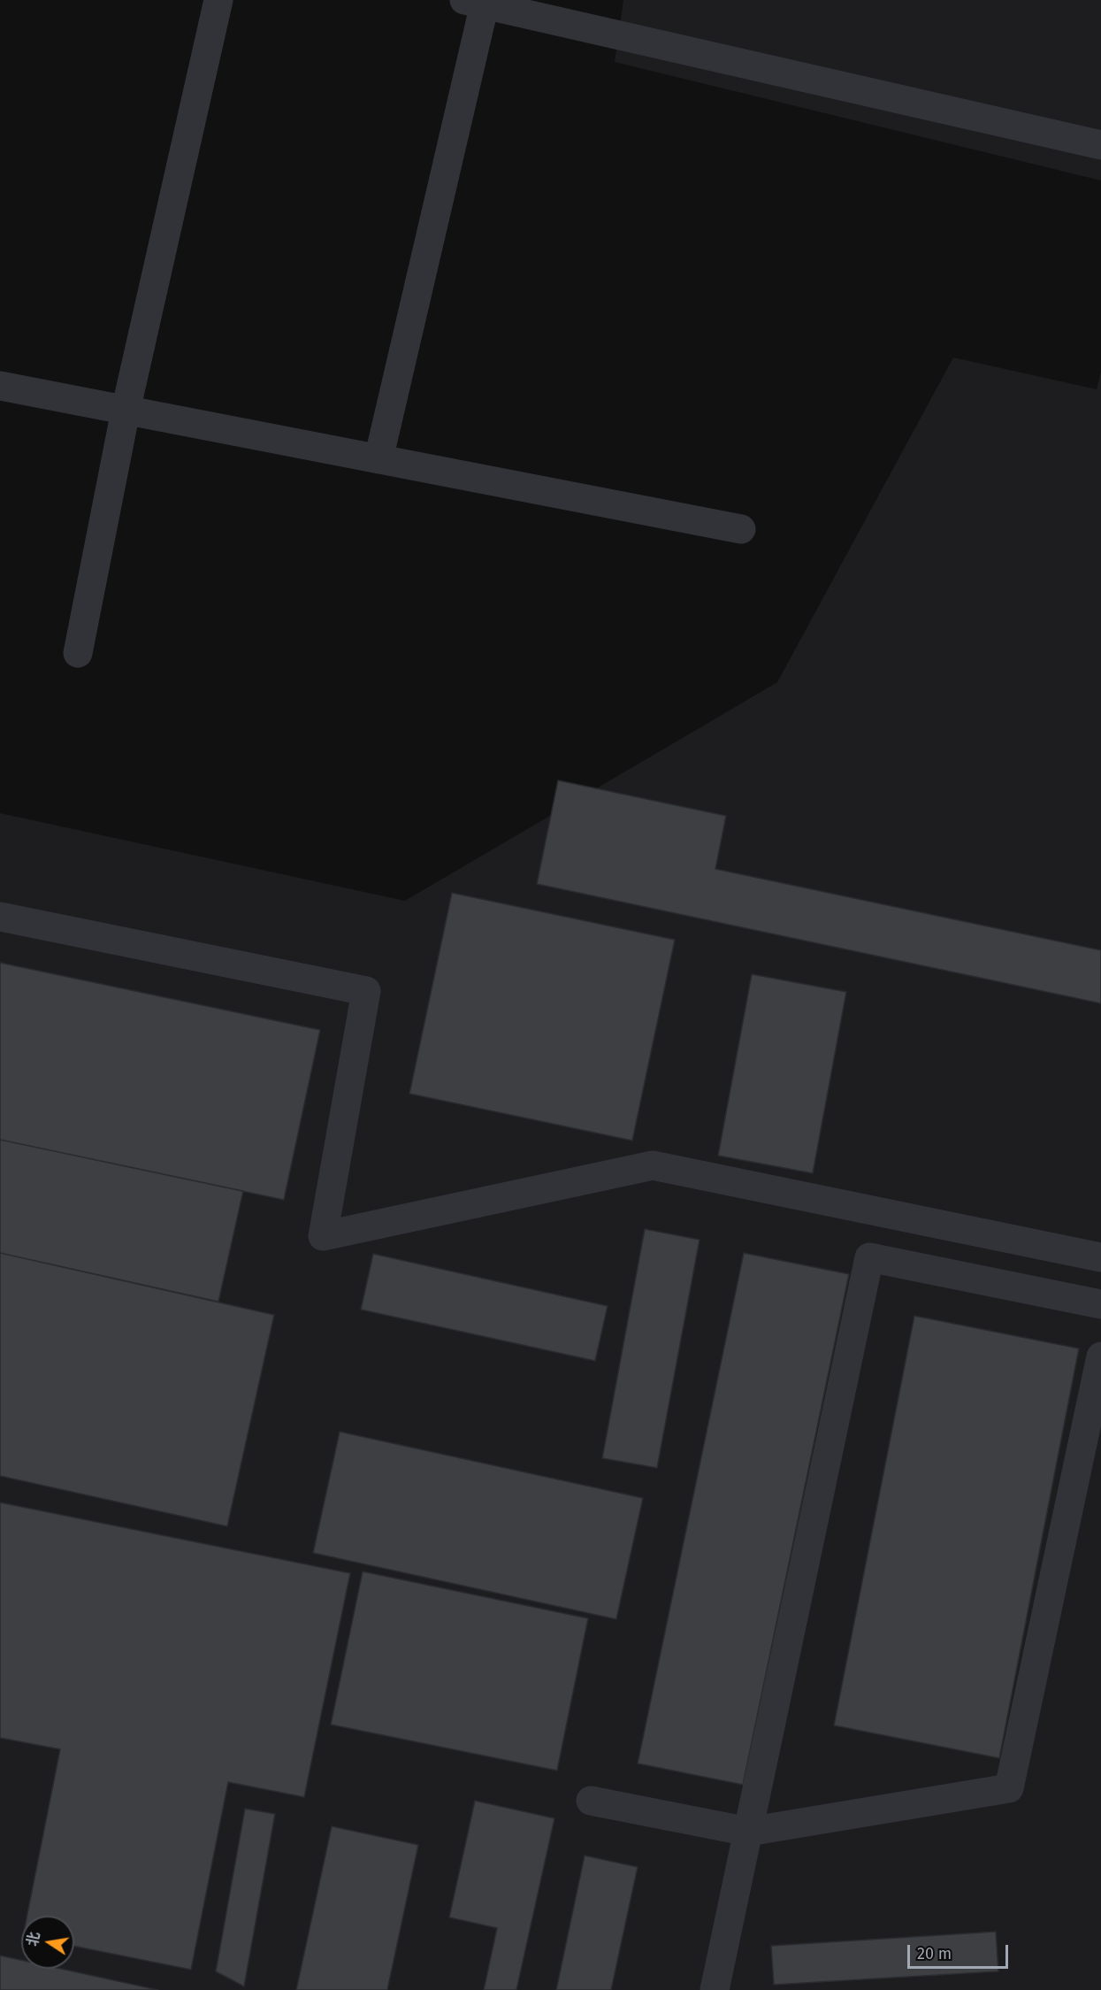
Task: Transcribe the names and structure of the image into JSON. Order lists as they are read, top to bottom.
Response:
{
  "scale_bar": "20 m",
  "north": "left"
}
